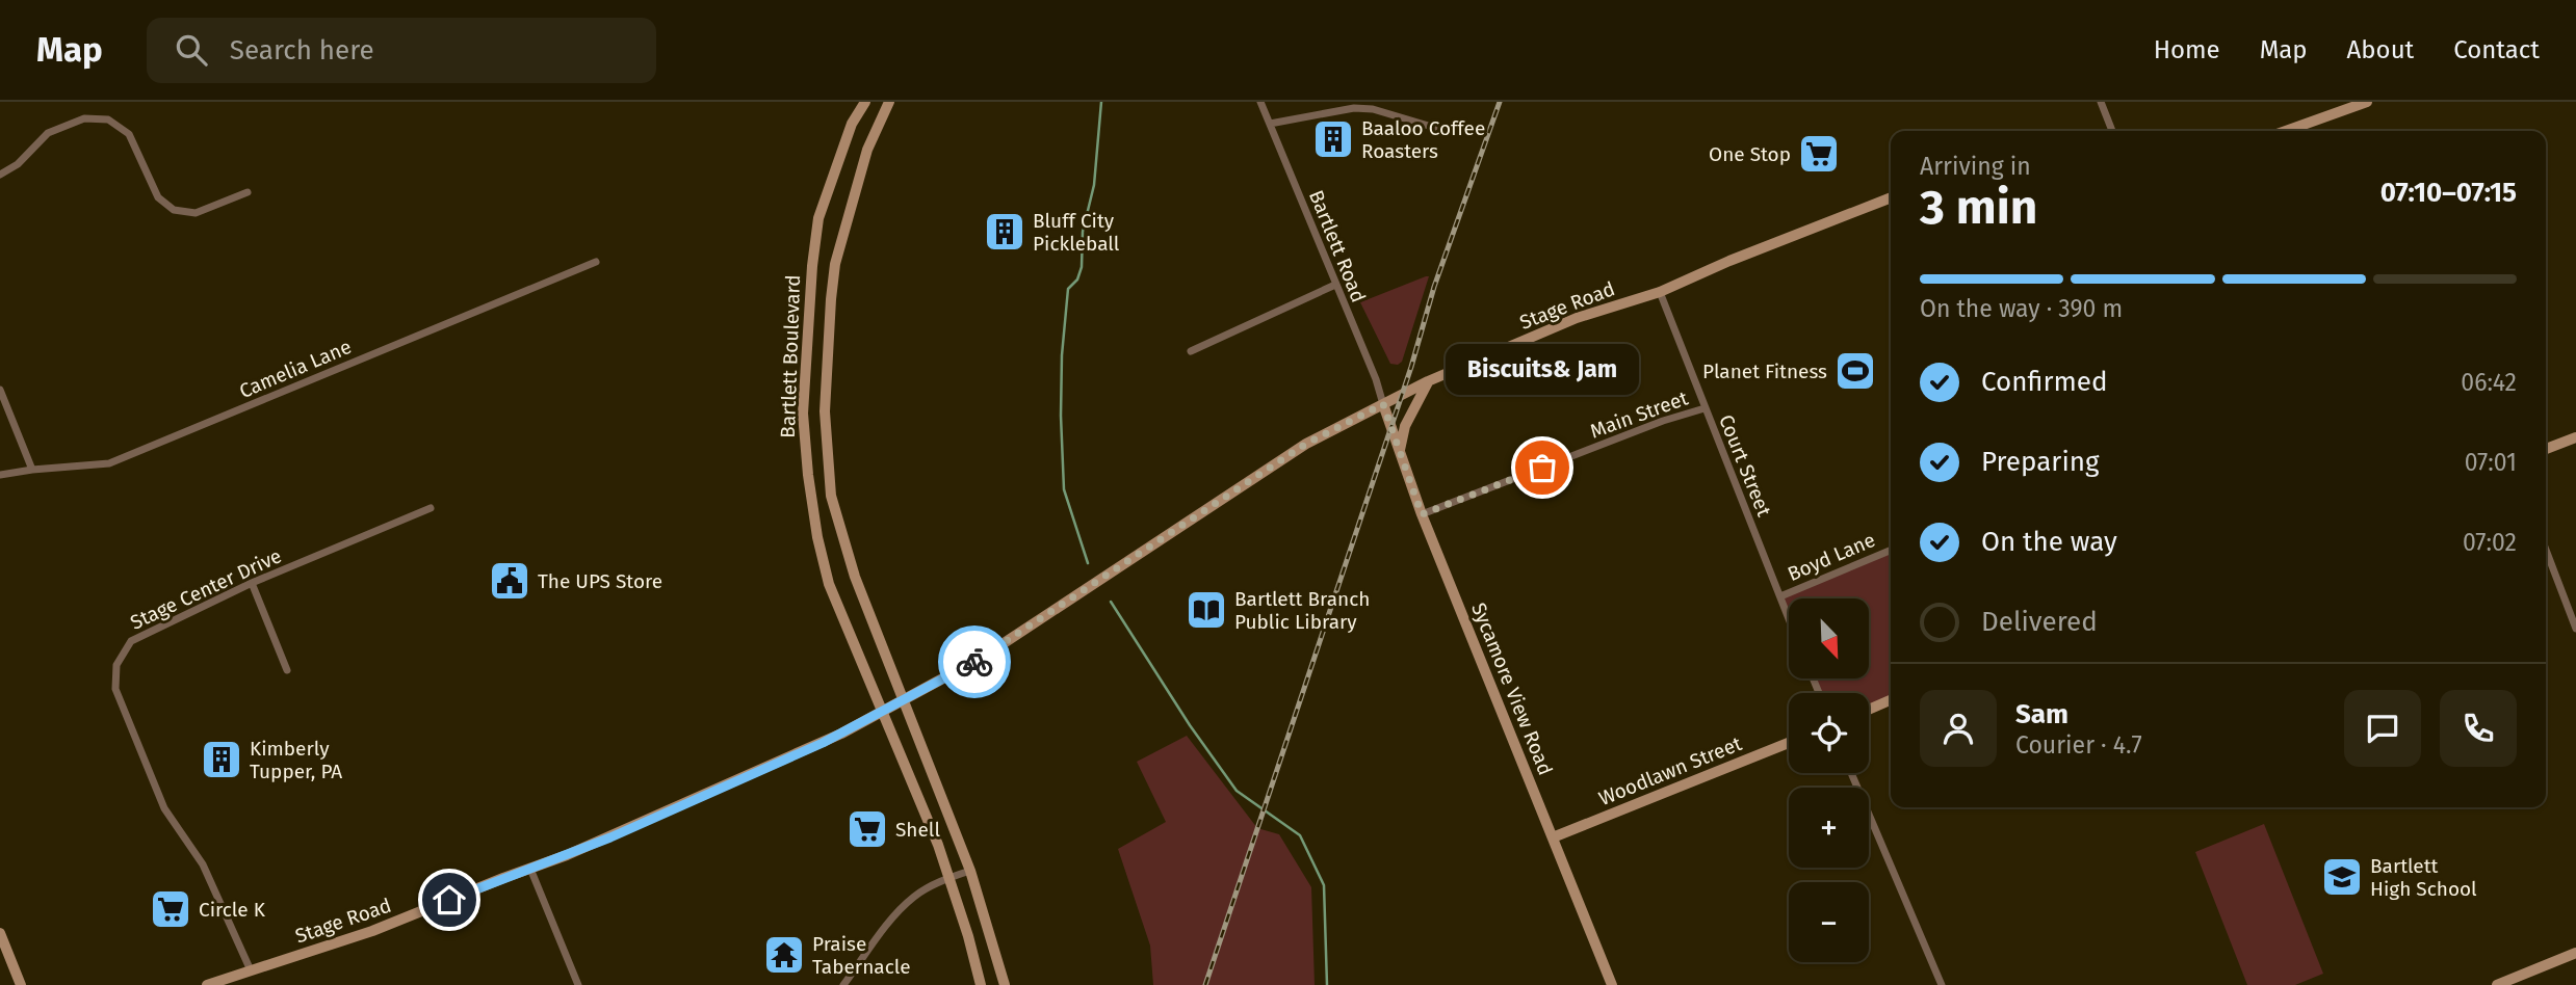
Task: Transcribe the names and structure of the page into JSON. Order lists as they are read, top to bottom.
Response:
{
  "streets": {
    "main road": [
      "Stage Road",
      "Bartlett Boulevard",
      "Sycamore View Road",
      "Woodlawn Street"
    ],
    "street": [
      "Bartlett Road",
      "Camelia Lane",
      "Main Street",
      "Court Street",
      "Boyd Lane",
      "Stage Center Drive"
    ]
  },
  "crossings": [
    ["Bartlett Road", "Stage Road"],
    ["Bartlett Road", "Sycamore View Road"],
    ["Stage Road", "Bartlett Boulevard"],
    ["Stage Road", "Court Street"],
    ["Stage Road", "Stage Center Drive"],
    ["Stage Road", "Sycamore View Road"],
    ["Main Street", "Court Street"],
    ["Main Street", "Sycamore View Road"],
    ["Court Street", "Boyd Lane"],
    ["Sycamore View Road", "Woodlawn Street"]
  ],
  "places": {
    "building": ["Baaloo Coffee Roasters", "Bluff City Pickleball", "Kimberly Tupper, PA"],
    "supermarket": ["One Stop", "Shell", "Circle K"],
    "sports": ["Planet Fitness"],
    "other": ["Biscuits& Jam"],
    "public building": ["The UPS Store"],
    "library": ["Bartlett Branch Public Library"],
    "school or university": ["Bartlett High School"],
    "temple": ["Praise Tabernacle"]
  },
  "north": "bottom right",
  "page": {
    "header": "Map",
    "search": "Search here",
    "nav": [
      "Home",
      "Map",
      "About",
      "Contact"
    ],
    "heading": ["3 min", "Arriving in", "07:10–07:15"],
    "panel": ["Sam", "Courier · 4.7"],
    "bar": "On the way · 390 m",
    "list": [
      ["Confirmed", "06:42"],
      ["Preparing", "07:01"],
      ["On the way", "07:02"],
      "Delivered"
    ],
    "bubble": "Biscuits& Jam",
    "map_buttons": ["+", "−"]
  }
}
